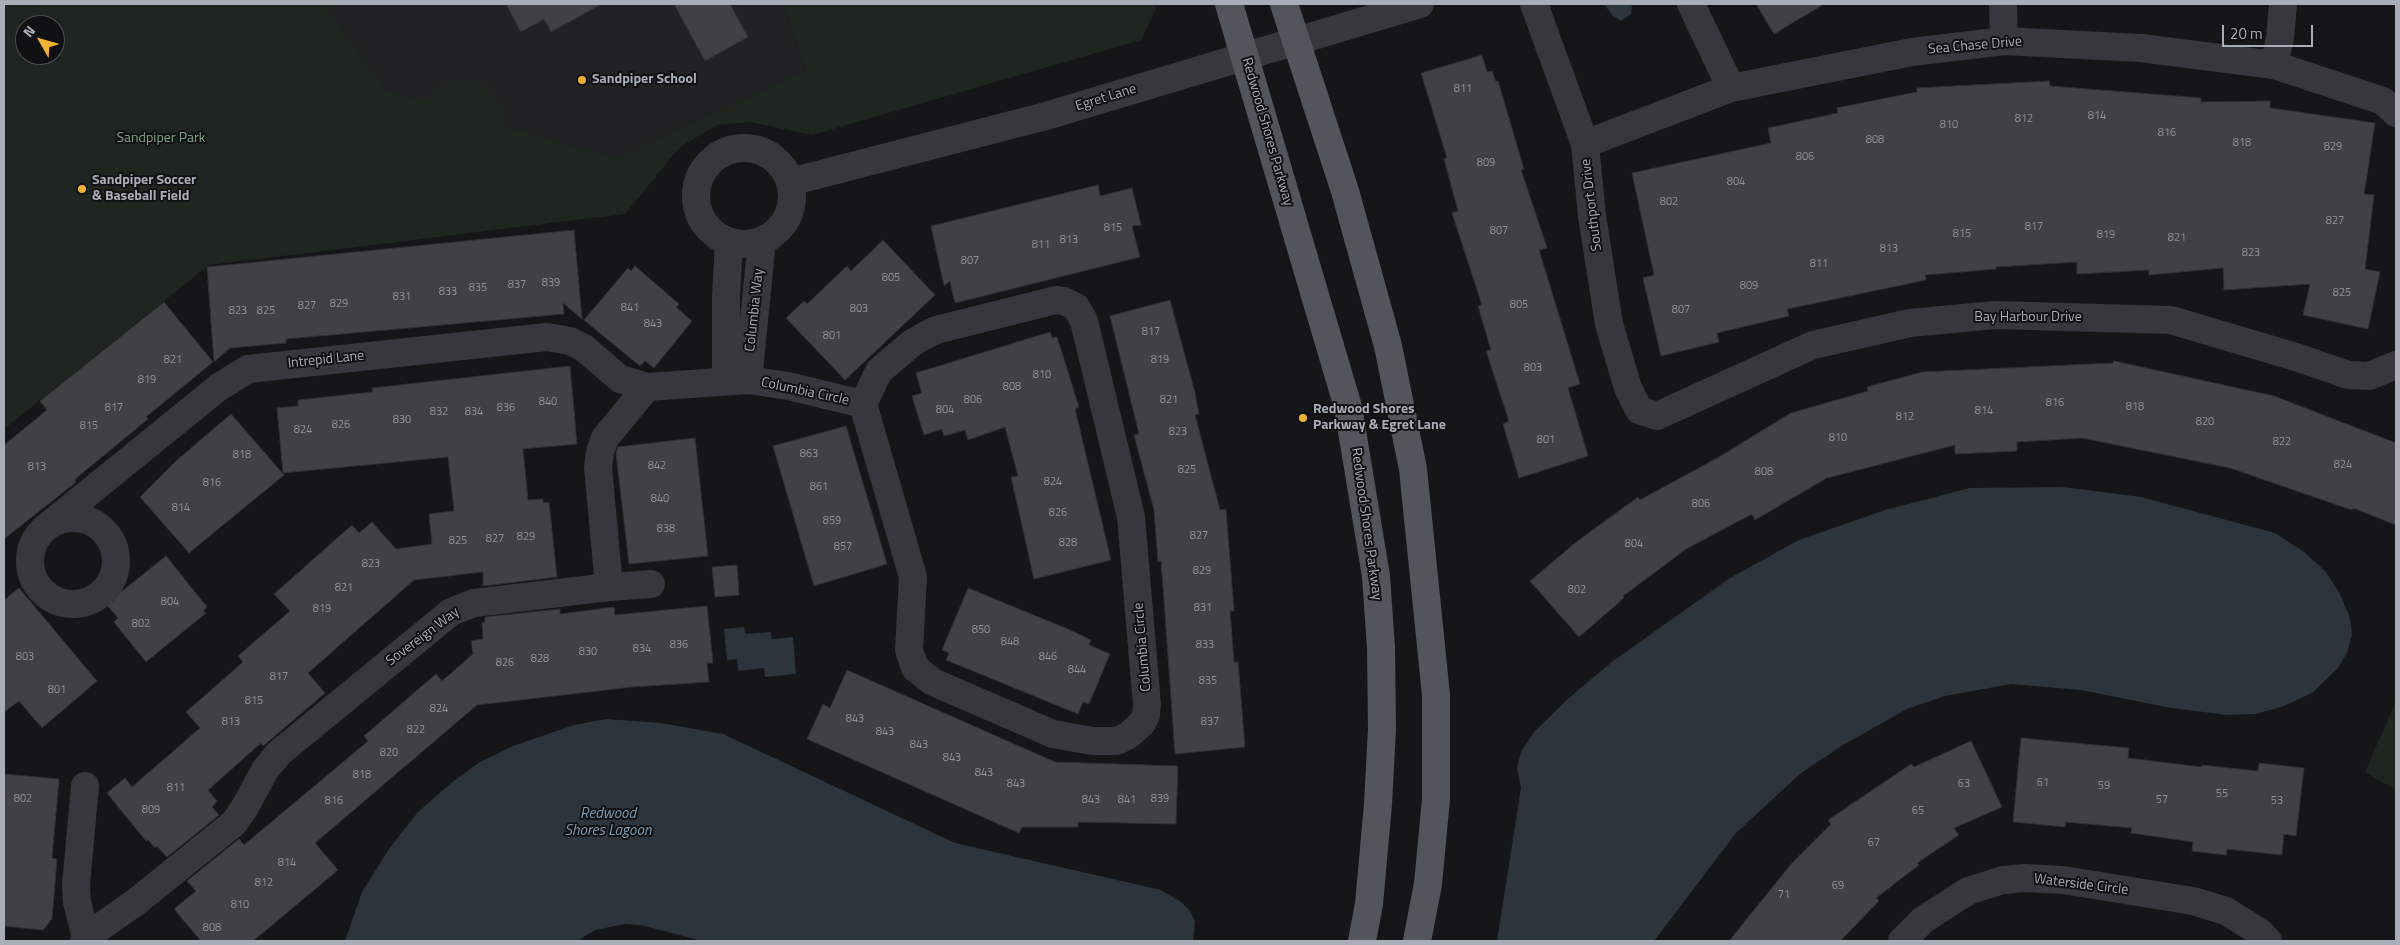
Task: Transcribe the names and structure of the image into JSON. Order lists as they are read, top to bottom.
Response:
{
  "streets": {
    "main road": ["Redwood Shores Parkway"],
    "street": [
      "Sea Chase Drive",
      "Egret Lane",
      "Southport Drive",
      "Columbia Way",
      "Bay Harbour Drive",
      "Intrepid Lane",
      "Columbia Circle",
      "Sovereign Way",
      "Waterside Circle"
    ]
  },
  "crossings": [
    ["Sea Chase Drive", "Southport Drive"],
    ["Egret Lane", "Redwood Shores Parkway"],
    ["Egret Lane", "Columbia Way"],
    ["Southport Drive", "Bay Harbour Drive"],
    ["Columbia Way", "Columbia Circle"]
  ],
  "water": ["Redwood Shores Lagoon"],
  "parks": ["Sandpiper Park"],
  "places": ["Sandpiper School", "Sandpiper Soccer & Baseball Field", "Redwood Shores Parkway & Egret Lane"],
  "house_numbers": [
    "811",
    "814",
    "812",
    "810",
    "816",
    "808",
    "818",
    "829",
    "806",
    "809",
    "804",
    "802",
    "827",
    "817",
    "815",
    "807",
    "815",
    "819",
    "821",
    "813",
    "811",
    "813",
    "823",
    "807",
    "811",
    "805",
    "839",
    "837",
    "809",
    "835",
    "833",
    "825",
    "831",
    "829",
    "805",
    "827",
    "841",
    "803",
    "807",
    "823",
    "825",
    "843",
    "817",
    "801",
    "821",
    "819",
    "803",
    "810",
    "819",
    "808",
    "806",
    "821",
    "840",
    "816",
    "818",
    "817",
    "836",
    "804",
    "814",
    "832",
    "834",
    "812",
    "830",
    "820",
    "826",
    "815",
    "824",
    "823",
    "810",
    "801",
    "822",
    "863",
    "818",
    "824",
    "842",
    "813",
    "825",
    "808",
    "824",
    "816",
    "861",
    "840",
    "806",
    "814",
    "826",
    "859",
    "838",
    "827",
    "829",
    "827",
    "825",
    "828",
    "804",
    "857",
    "823",
    "829",
    "821",
    "802",
    "804",
    "831",
    "819",
    "802",
    "850",
    "848",
    "836",
    "833",
    "834",
    "830",
    "803",
    "846",
    "828",
    "826",
    "844",
    "817",
    "835",
    "801",
    "815",
    "824",
    "843",
    "813",
    "837",
    "822",
    "843",
    "843",
    "820",
    "843",
    "843",
    "818",
    "61",
    "843",
    "63",
    "59",
    "811",
    "55",
    "802",
    "839",
    "843",
    "841",
    "57",
    "816",
    "53",
    "809",
    "65",
    "67",
    "814",
    "812",
    "69",
    "71",
    "810",
    "808"
  ],
  "scale_bar": "20 m",
  "north": "top left"
}
